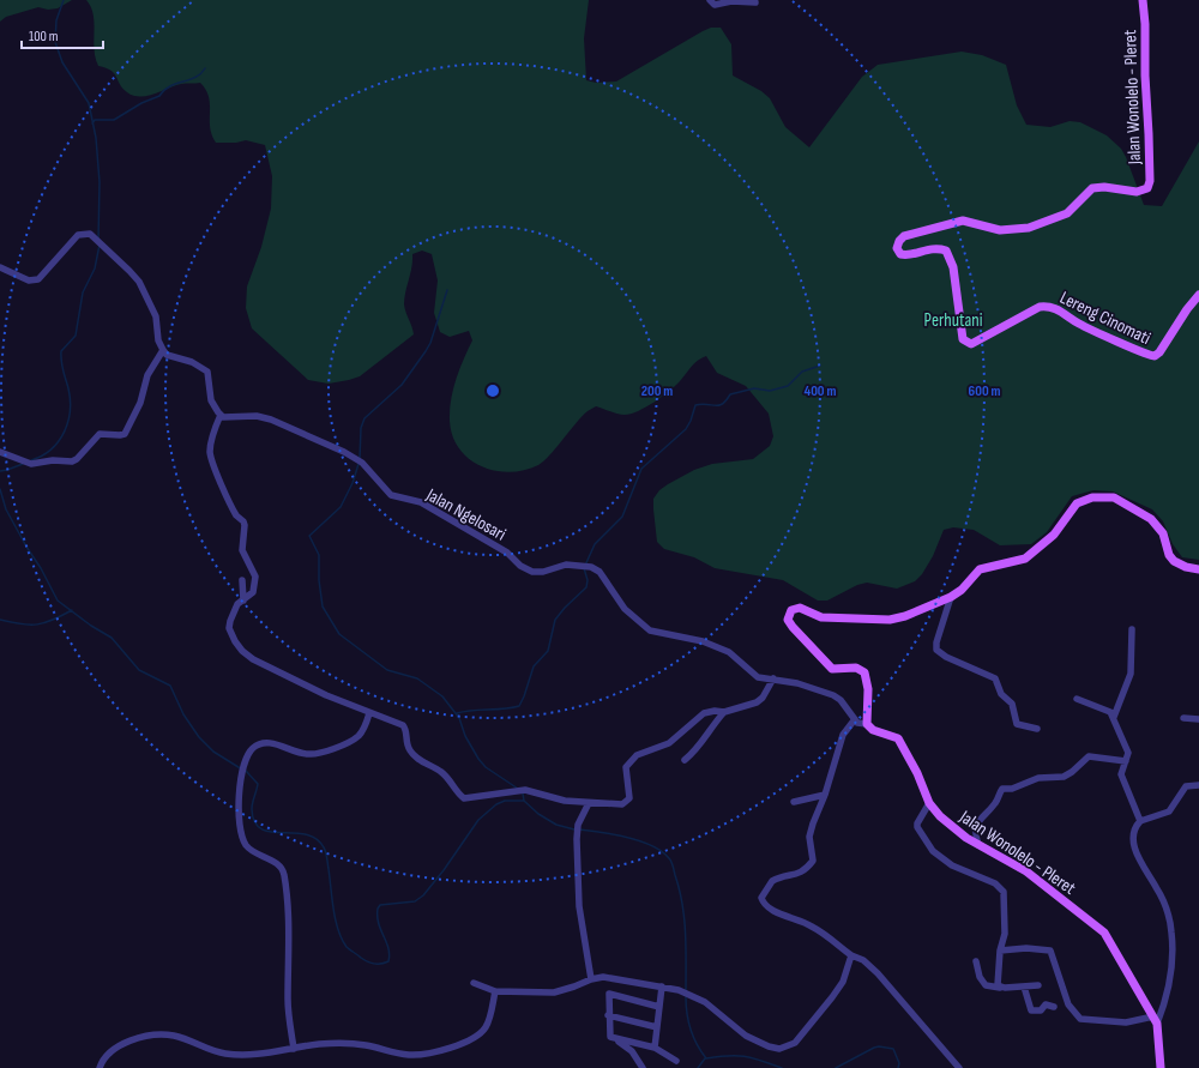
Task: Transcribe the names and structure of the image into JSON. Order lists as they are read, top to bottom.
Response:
{
  "streets": {
    "main road": ["Jalan Wonolelo - Pleret", "Lereng Cinomati"],
    "street": ["Jalan Ngelosari"]
  },
  "crossings": [
    ["Jalan Wonolelo - Pleret", "Lereng Cinomati"]
  ],
  "parks": ["Perhutani"],
  "scale_bar": "100 m",
  "rings": ["200 m", "400 m", "600 m"]
}
